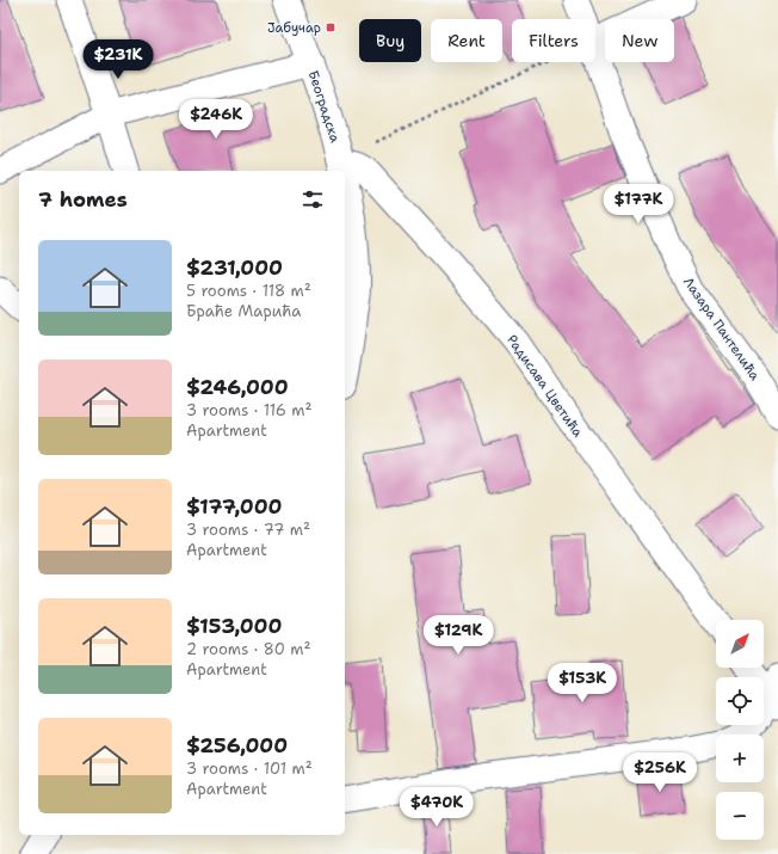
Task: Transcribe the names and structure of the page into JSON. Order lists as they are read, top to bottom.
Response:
{
  "streets": {
    "street": ["Београдска", "Лазара Пантелића", "Радисава Цветића"]
  },
  "crossings": [
    ["Београдска", "Радисава Цветића"]
  ],
  "places": {
    "transit": ["Јабучар"]
  },
  "north": "top right",
  "page": {
    "chip": [
      "Buy",
      "Rent",
      "Filters",
      "New"
    ],
    "price": [
      "$231K",
      "$246K",
      "$177K",
      "$129K",
      "$153K",
      "$256K",
      "$470K"
    ],
    "heading": "7 homes",
    "list": [
      {
        "name": "$231,000",
        "note": "5 rooms · 118 m² · Браће Марића"
      },
      {
        "name": "$246,000",
        "note": "3 rooms · 116 m² · Apartment"
      },
      {
        "name": "$177,000",
        "note": "3 rooms · 77 m² · Apartment"
      },
      {
        "name": "$153,000",
        "note": "2 rooms · 80 m² · Apartment"
      },
      {
        "name": "$256,000",
        "note": "3 rooms · 101 m² · Apartment"
      }
    ],
    "map_buttons": ["+", "−"]
  }
}
